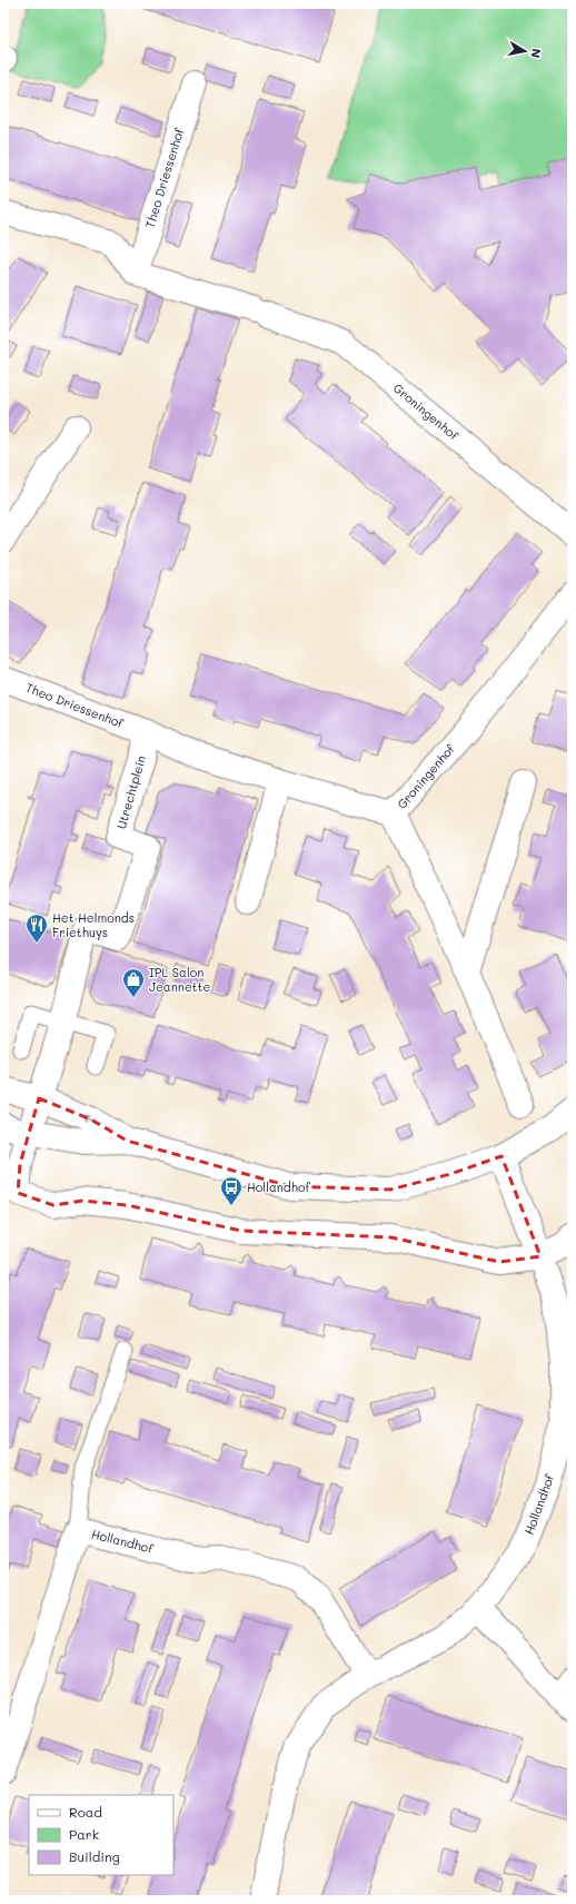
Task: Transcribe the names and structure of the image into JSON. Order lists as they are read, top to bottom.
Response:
{
  "streets": {
    "street": [
      "Theo Driessenhof",
      "Groningenhof",
      "Utrechtplein",
      "Hollandhof"
    ]
  },
  "crossings": [
    ["Theo Driessenhof", "Groningenhof"],
    ["Theo Driessenhof", "Utrechtplein"],
    ["Groningenhof", "Utrechtplein"]
  ],
  "places": {
    "restaurant": ["Het Helmonds Friethuys"],
    "shop": ["IPL Salon Jeannette"],
    "bus stop": ["Hollandhof"]
  },
  "legend": ["Road", "Park", "Building"],
  "north": "right"
}
